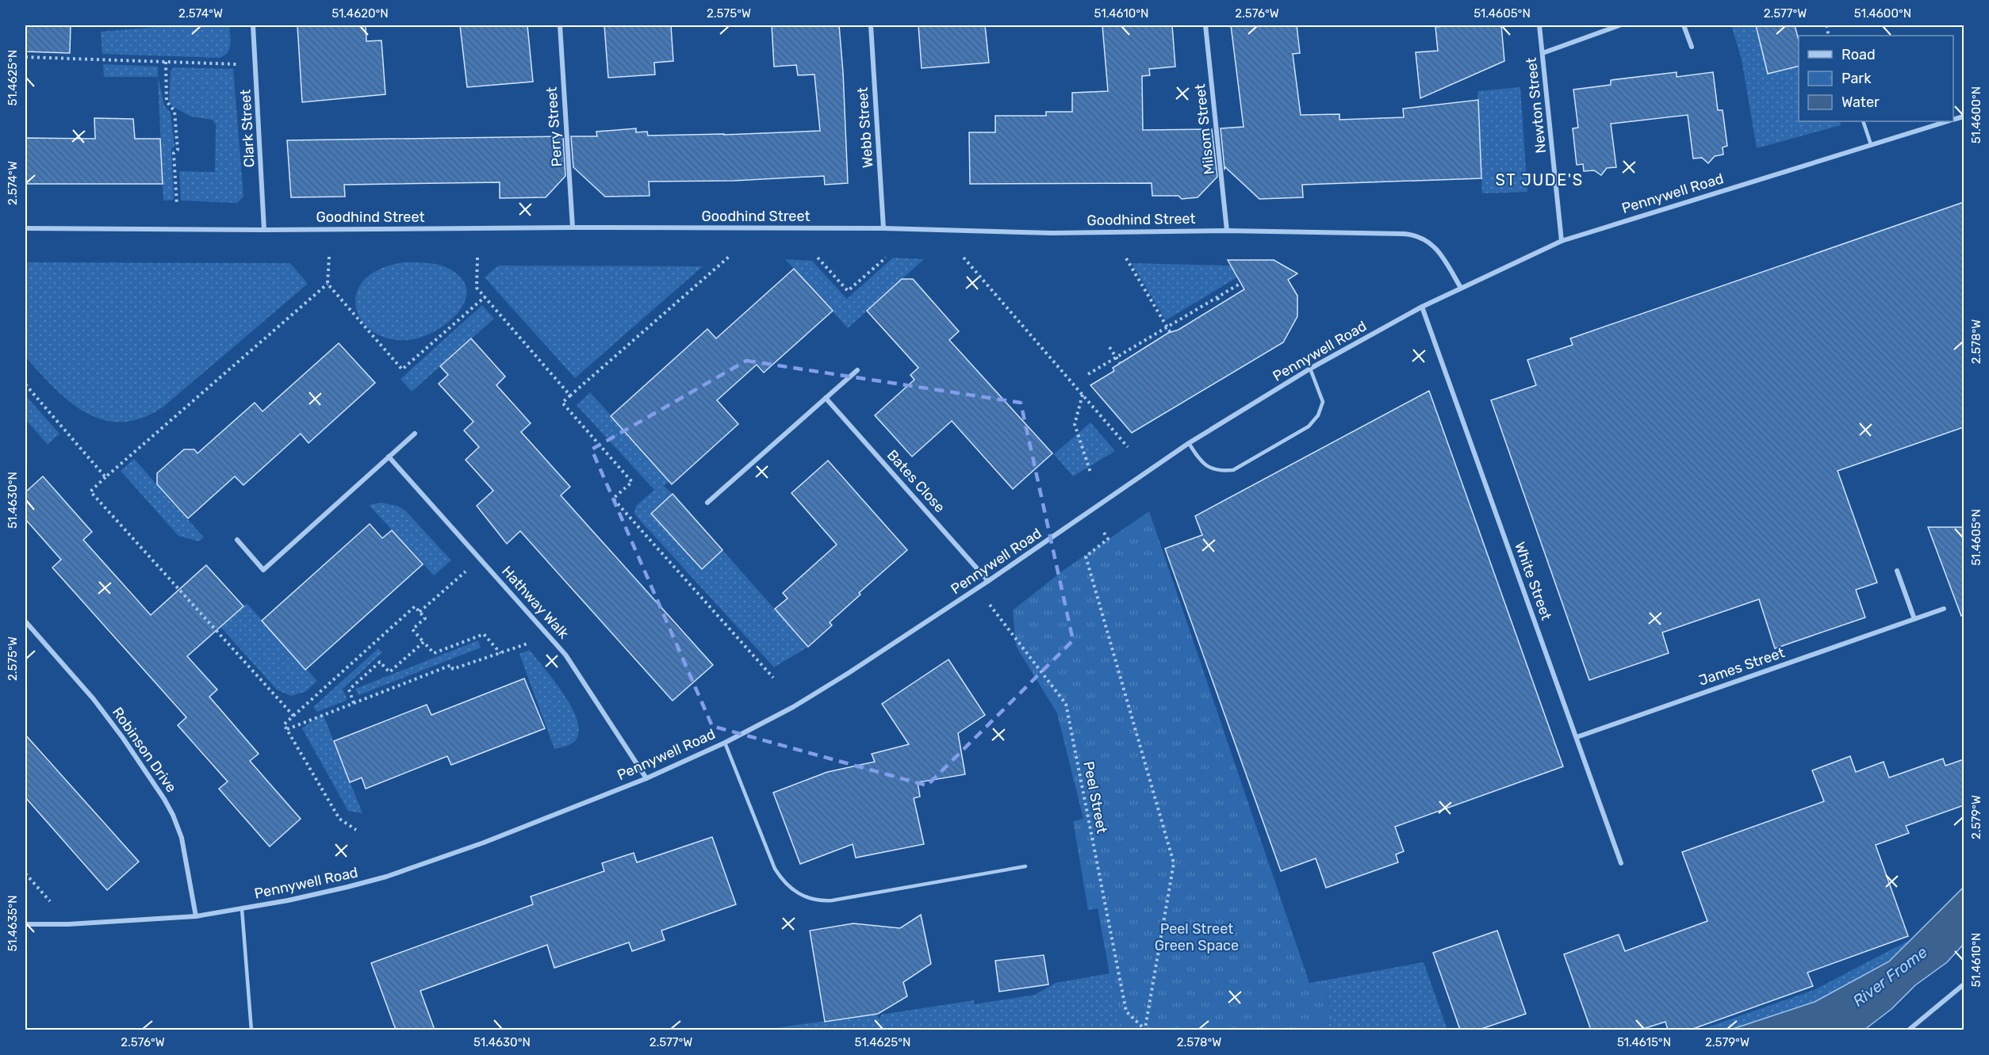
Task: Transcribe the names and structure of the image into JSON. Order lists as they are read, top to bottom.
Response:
{
  "streets": {
    "street": [
      "Newton Street",
      "Perry Street",
      "Webb Street",
      "Clark Street",
      "Milsom Street",
      "Pennywell Road",
      "Goodhind Street",
      "Bates Close",
      "White Street",
      "Hathway Walk",
      "James Street",
      "Robinson Drive"
    ],
    "path": ["Peel Street"]
  },
  "crossings": [
    ["Newton Street", "Pennywell Road"],
    ["Perry Street", "Goodhind Street"],
    ["Webb Street", "Goodhind Street"],
    ["Clark Street", "Goodhind Street"],
    ["Milsom Street", "Goodhind Street"],
    ["Pennywell Road", "Goodhind Street"],
    ["Pennywell Road", "Bates Close"],
    ["Pennywell Road", "White Street"],
    ["Pennywell Road", "Hathway Walk"],
    ["Pennywell Road", "Robinson Drive"],
    ["Pennywell Road", "Peel Street"],
    ["White Street", "James Street"]
  ],
  "districts": ["ST JUDE'S"],
  "water": ["River Frome"],
  "parks": ["Peel Street Green Space"],
  "legend": ["Road", "Park", "Water"],
  "coordinates": [
    "2.574°W",
    "51.4620°N",
    "2.575°W",
    "51.4610°N",
    "2.576°W",
    "51.4605°N",
    "2.577°W",
    "51.4600°N",
    "51.4625°N",
    "2.578°W",
    "51.4630°N",
    "2.579°W",
    "51.4635°N",
    "51.4615°N"
  ]
}
